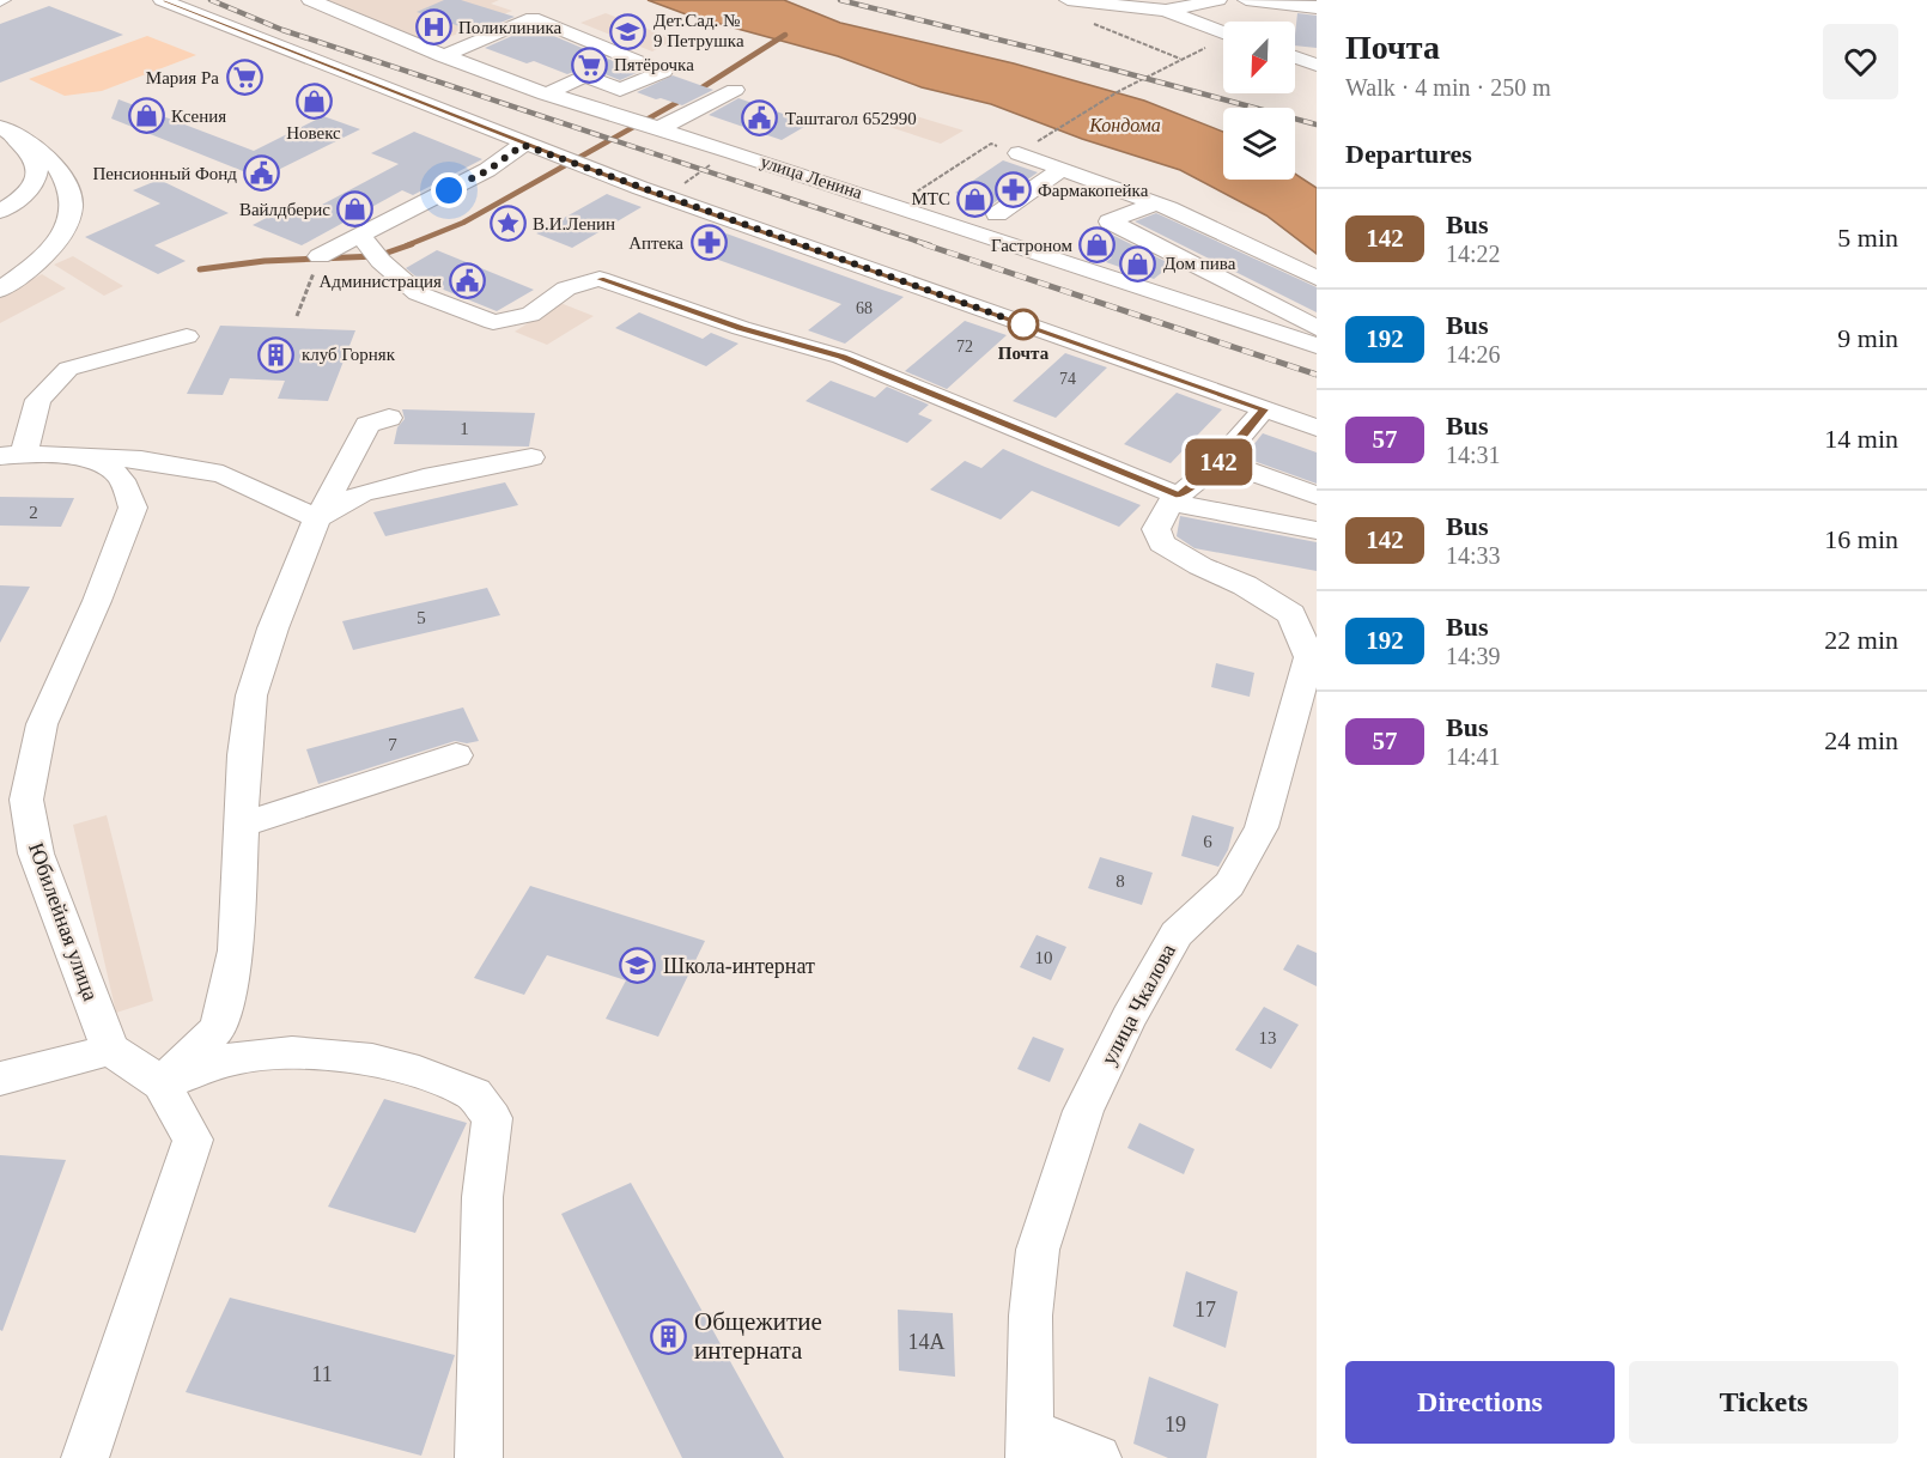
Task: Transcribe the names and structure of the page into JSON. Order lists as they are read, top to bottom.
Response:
{
  "streets": {
    "street": ["улица Ленина", "Юбилейная улица", "улица Чкалова"]
  },
  "water": ["Кондома"],
  "places": {
    "hospital": ["Поликлиника"],
    "school or university": ["Дет.Сад. № 9 Петрушка", "Школа-интернат"],
    "supermarket": ["Пятёрочка", "Мария Ра"],
    "shop": [
      "Новекс",
      "Ксения",
      "МТС",
      "Вайлдберис",
      "Гастроном",
      "Дом пива"
    ],
    "public building": ["Таштагол 652990", "Пенсионный Фонд", "Администрация"],
    "pharmacy": ["Фармакопейка", "Аптека"],
    "place": ["В.И.Ленин"],
    "other": ["Почта"],
    "building": ["клуб Горняк", "Общежитие интерната"]
  },
  "lines": ["bus line 142"],
  "house_numbers": [
    "68",
    "72",
    "74",
    "1",
    "2",
    "5",
    "7",
    "6",
    "8",
    "10",
    "13",
    "17",
    "14А",
    "11",
    "19"
  ],
  "north": "bottom left",
  "page": {
    "on_map": "142",
    "heading": [
      ["Почта", "Walk · 4 min · 250 m"],
      "Departures"
    ],
    "list": [
      {
        "mark": "142",
        "name": "Bus",
        "note": "14:22",
        "value": "5 min"
      },
      {
        "mark": "192",
        "name": "Bus",
        "note": "14:26",
        "value": "9 min"
      },
      {
        "mark": "57",
        "name": "Bus",
        "note": "14:31",
        "value": "14 min"
      },
      {
        "mark": "142",
        "name": "Bus",
        "note": "14:33",
        "value": "16 min"
      },
      {
        "mark": "192",
        "name": "Bus",
        "note": "14:39",
        "value": "22 min"
      },
      {
        "mark": "57",
        "name": "Bus",
        "note": "14:41",
        "value": "24 min"
      }
    ],
    "buttons": ["Directions", "Tickets"]
  }
}
